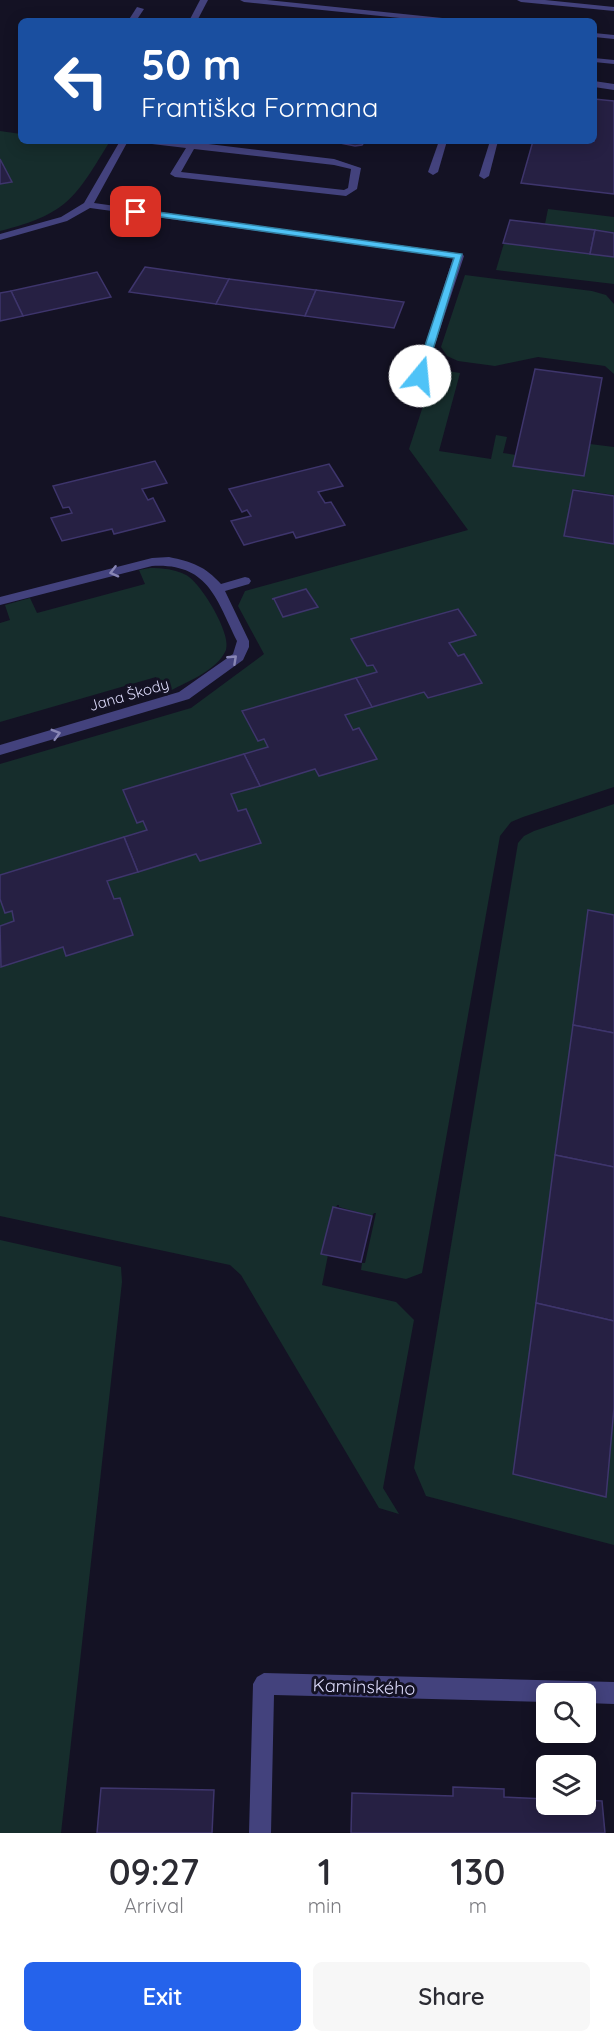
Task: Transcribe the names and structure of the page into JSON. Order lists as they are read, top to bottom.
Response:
{
  "streets": {
    "street": ["Jana Škody", "Kaminského"]
  },
  "page": {
    "turn": ["50 m", "Františka Formana"],
    "eta": [
      "09:27",
      "Arrival",
      "1",
      "min",
      "130",
      "m"
    ],
    "buttons": ["Exit", "Share"]
  }
}
